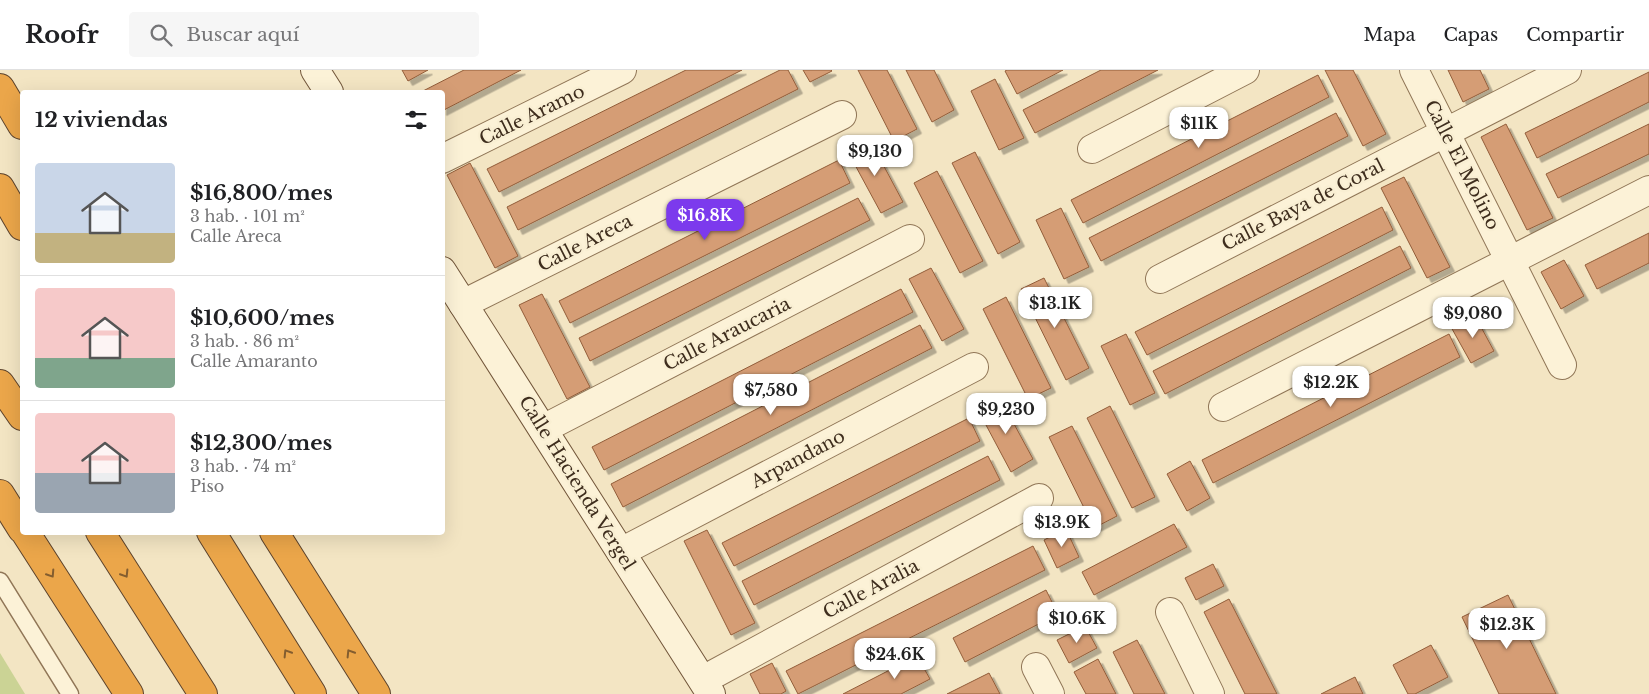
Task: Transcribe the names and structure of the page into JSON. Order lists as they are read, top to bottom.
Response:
{
  "streets": {
    "street": [
      "Calle Aramo",
      "Calle El Molino",
      "Calle Baya de Coral",
      "Calle Areca",
      "Calle Araucaria",
      "Arpandano",
      "Calle Hacienda Vergel",
      "Calle Aralia"
    ]
  },
  "crossings": [
    ["Calle El Molino", "Calle Baya de Coral"],
    ["Calle Areca", "Calle Hacienda Vergel"],
    ["Calle Araucaria", "Calle Hacienda Vergel"],
    ["Arpandano", "Calle Hacienda Vergel"],
    ["Calle Hacienda Vergel", "Calle Aralia"]
  ],
  "page": {
    "header": "Roofr",
    "search": "Buscar aquí",
    "nav": ["Mapa", "Capas", "Compartir"],
    "heading": "12 viviendas",
    "price": [
      "$11K",
      "$9,130",
      "$16.8K",
      "$13.1K",
      "$9,080",
      "$12.2K",
      "$7,580",
      "$9,230",
      "$13.9K",
      "$10.6K",
      "$12.3K",
      "$24.6K"
    ],
    "list": [
      {
        "name": "$16,800/mes",
        "note": "3 hab. · 101 m² · Calle Areca"
      },
      {
        "name": "$10,600/mes",
        "note": "3 hab. · 86 m² · Calle Amaranto"
      },
      {
        "name": "$12,300/mes",
        "note": "3 hab. · 74 m² · Piso"
      }
    ]
  }
}
